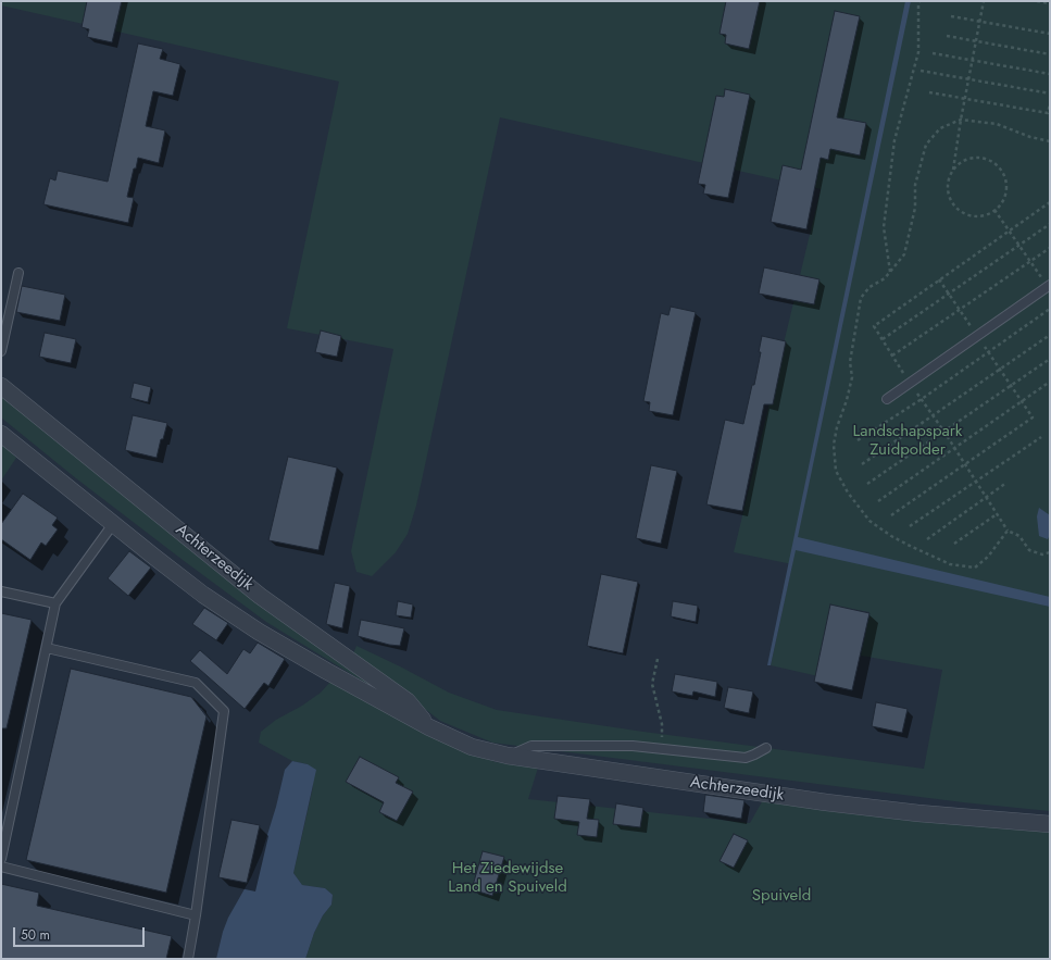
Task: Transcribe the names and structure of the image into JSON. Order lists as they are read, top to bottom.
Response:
{
  "streets": {
    "street": ["Achterzeedijk"]
  },
  "parks": ["Landschapspark Zuidpolder", "Het Ziedewijdse Land en Spuiveld", "Spuiveld"],
  "scale_bar": "50 m"
}
